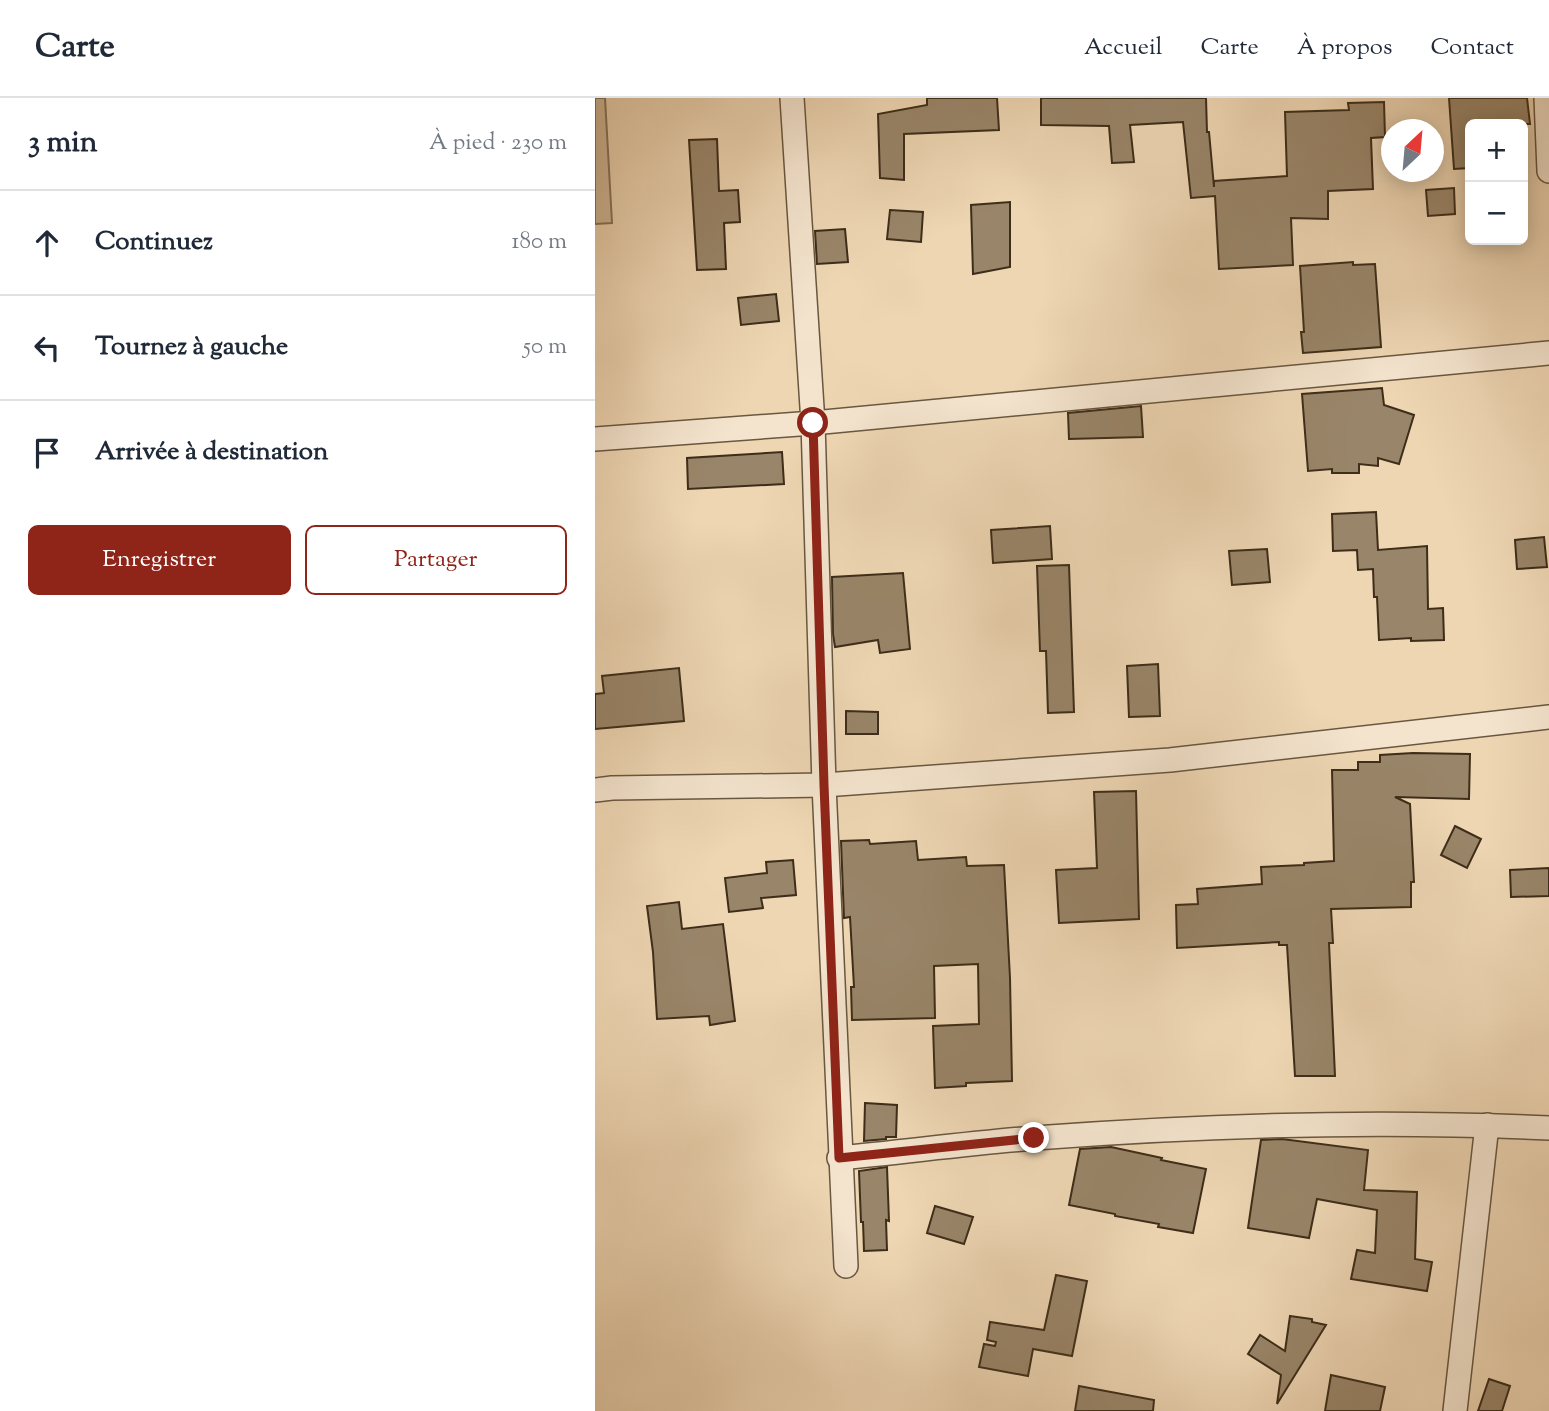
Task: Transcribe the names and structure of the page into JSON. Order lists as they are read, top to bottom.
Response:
{
  "north": "top right",
  "page": {
    "header": "Carte",
    "nav": [
      "Accueil",
      "Carte",
      "À propos",
      "Contact"
    ],
    "heading": ["3 min", "À pied · 230 m"],
    "map_buttons": ["+", "−"],
    "list": [
      ["Continuez", "180 m"],
      ["Tournez à gauche", "50 m"],
      "Arrivée à destination"
    ],
    "buttons": ["Enregistrer", "Partager"]
  }
}
